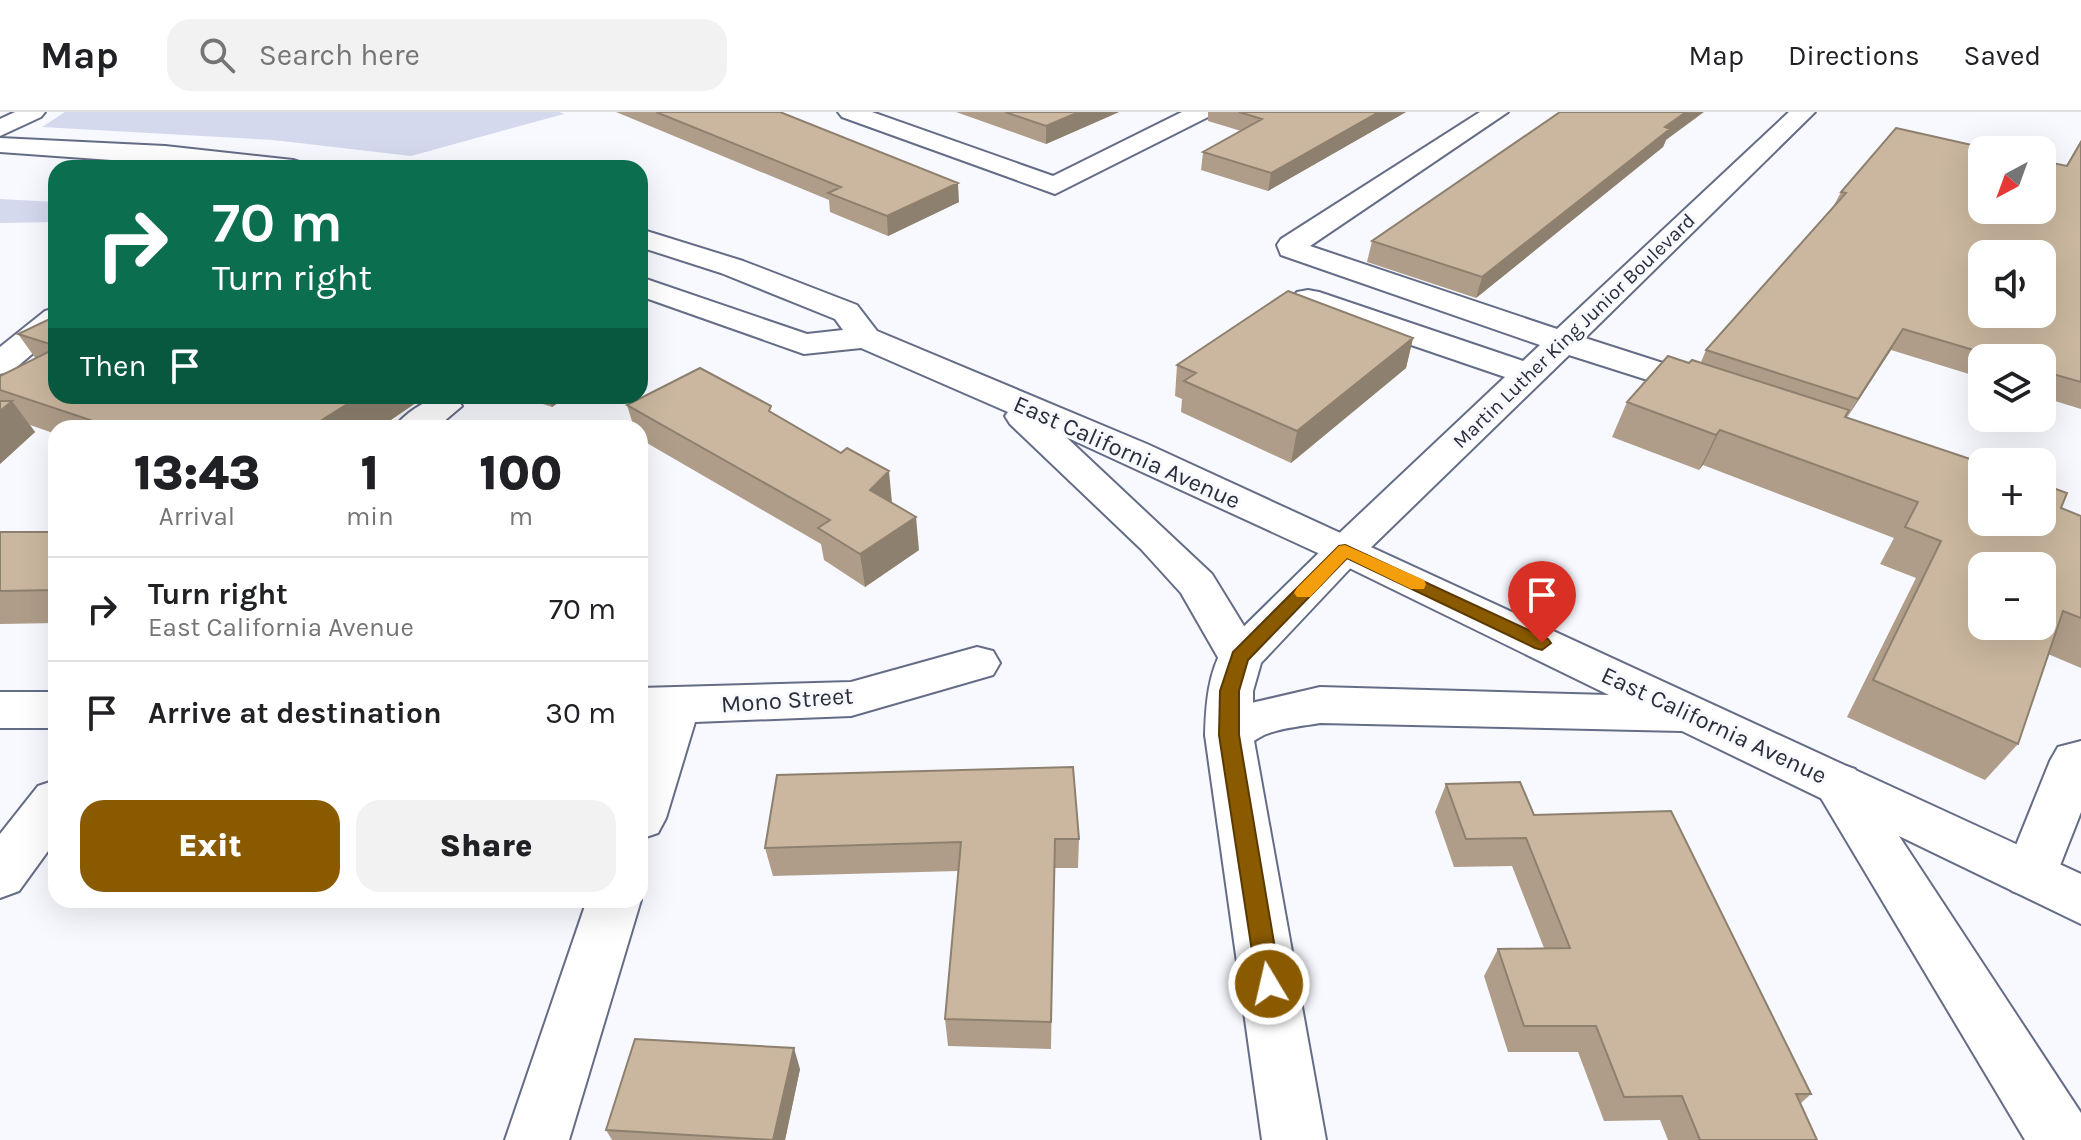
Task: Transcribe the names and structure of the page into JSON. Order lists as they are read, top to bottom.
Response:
{
  "streets": {
    "main road": ["Martin Luther King Junior Boulevard", "East California Avenue", "Mono Street"]
  },
  "crossings": [
    ["Martin Luther King Junior Boulevard", "East California Avenue"]
  ],
  "north": "bottom left",
  "page": {
    "header": "Map",
    "search": "Search here",
    "nav": ["Map", "Directions", "Saved"],
    "map_buttons": ["+", "−"],
    "turn": ["70 m", "Turn right"],
    "then": "Then",
    "eta": [
      "13:43",
      "Arrival",
      "1",
      "min",
      "100",
      "m"
    ],
    "list": [
      {
        "name": "Turn right",
        "note": "East California Avenue",
        "value": "70 m"
      },
      {
        "name": "Arrive at destination",
        "value": "30 m"
      }
    ],
    "buttons": ["Exit", "Share"]
  }
}
